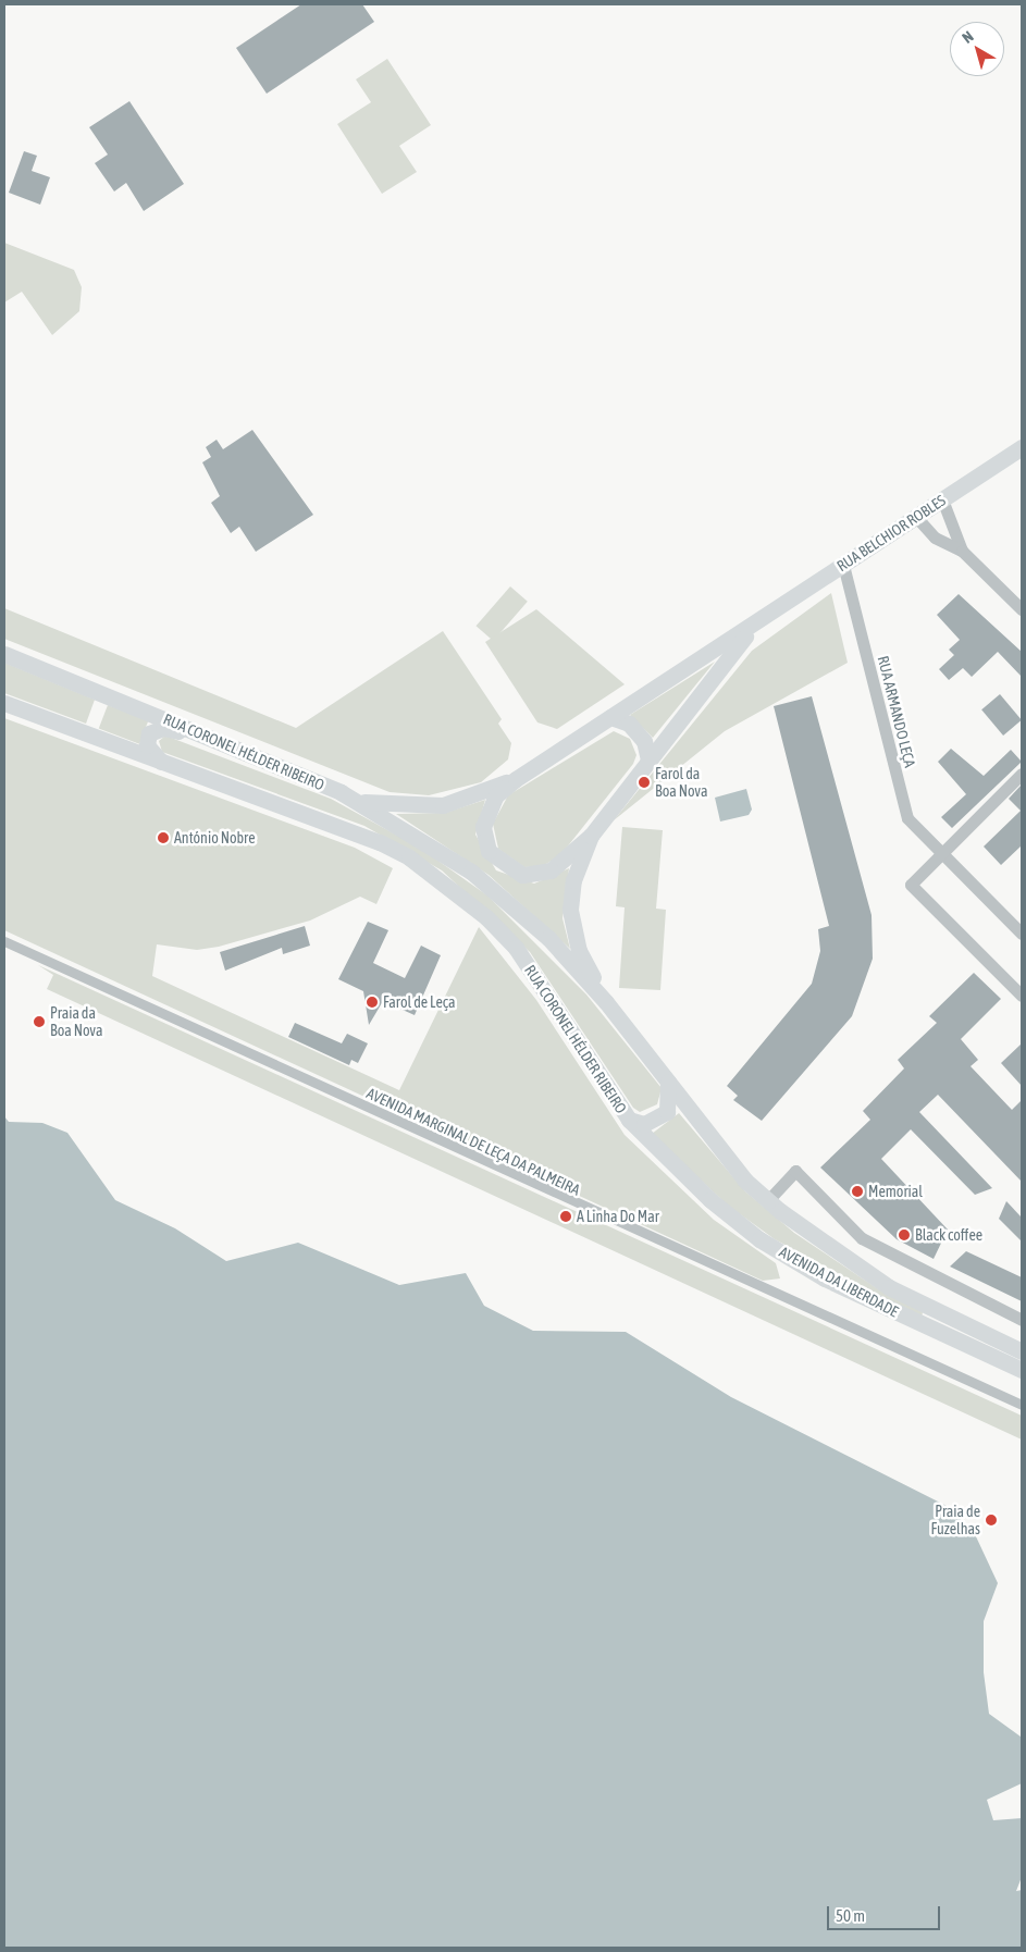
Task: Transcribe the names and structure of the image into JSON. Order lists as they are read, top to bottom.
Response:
{
  "streets": {
    "main road": ["RUA BELCHIOR ROBLES", "RUA CORONEL HÉLDER RIBEIRO", "AVENIDA DA LIBERDADE"],
    "street": ["RUA ARMANDO LEÇA", "AVENIDA MARGINAL DE LEÇA DA PALMEIRA"]
  },
  "crossings": [
    ["RUA BELCHIOR ROBLES", "RUA ARMANDO LEÇA"],
    ["RUA BELCHIOR ROBLES", "RUA CORONEL HÉLDER RIBEIRO"],
    ["RUA CORONEL HÉLDER RIBEIRO", "AVENIDA DA LIBERDADE"]
  ],
  "places": [
    "Farol da Boa Nova",
    "António Nobre",
    "Farol de Leça",
    "Praia da Boa Nova",
    "Memorial",
    "A Linha Do Mar",
    "Black coffee",
    "Praia de Fuzelhas"
  ],
  "scale_bar": "50 m",
  "north": "top left"
}
